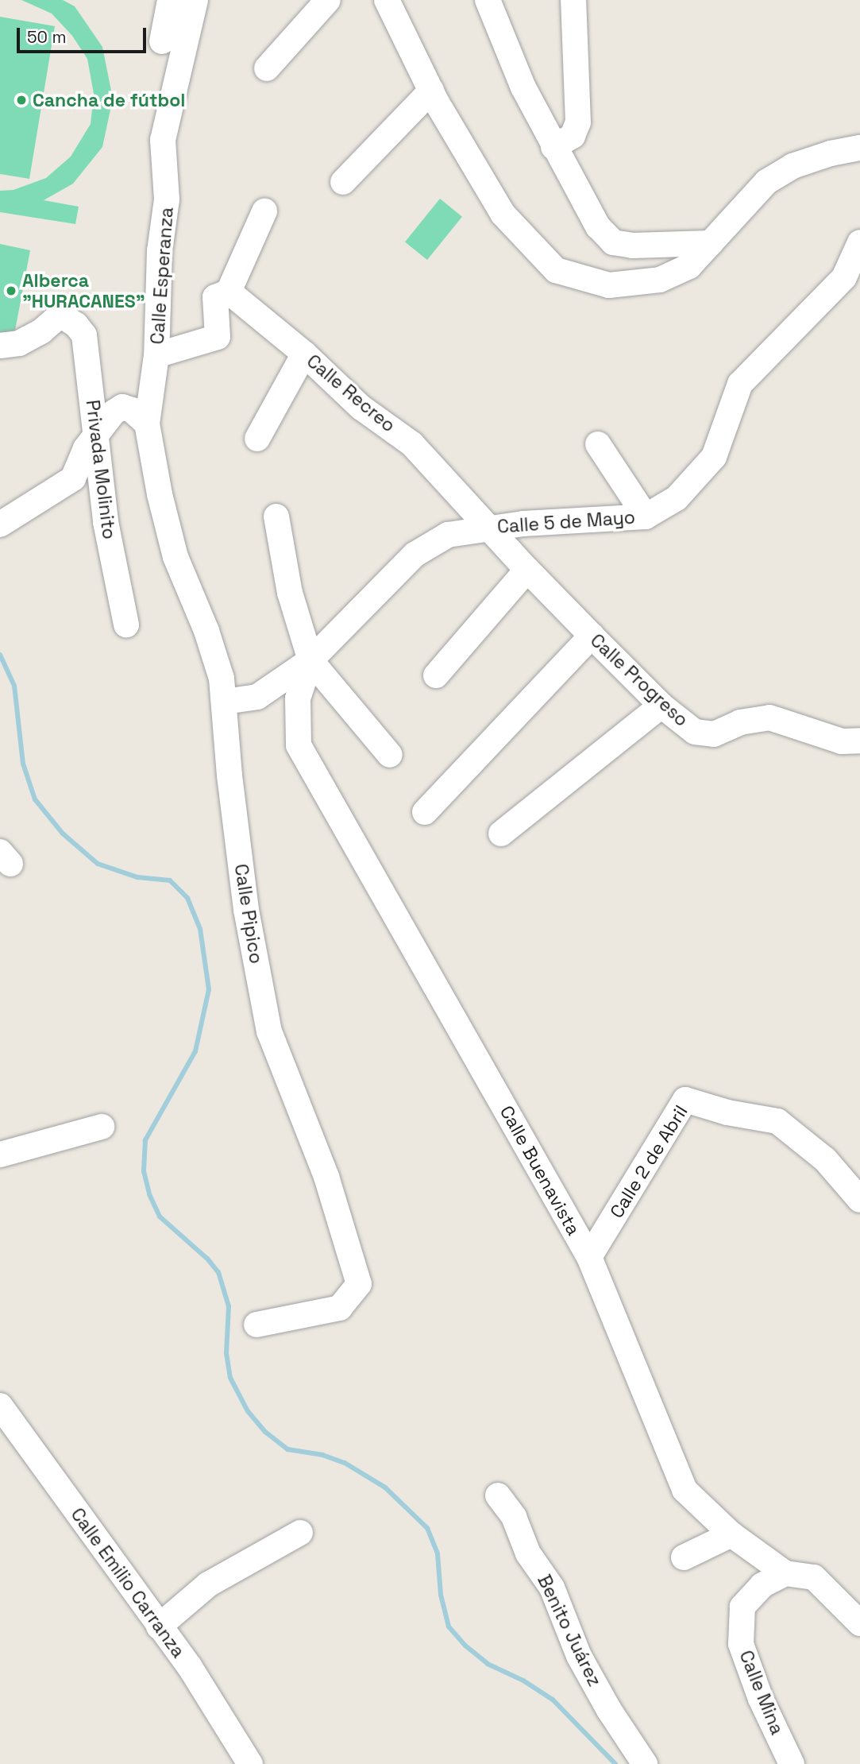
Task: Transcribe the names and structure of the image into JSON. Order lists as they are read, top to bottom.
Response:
{
  "streets": {
    "street": [
      "Calle Esperanza",
      "Calle Recreo",
      "Privada Molinito",
      "Calle 5 de Mayo",
      "Calle Progreso",
      "Calle Pipico",
      "Calle 2 de Abril",
      "Calle Buenavista",
      "Calle Emilio Carranza",
      "Benito Juárez",
      "Calle Mina"
    ]
  },
  "crossings": [
    ["Calle Esperanza", "Calle Recreo"],
    ["Calle Esperanza", "Calle Pipico"],
    ["Calle Recreo", "Calle 5 de Mayo"],
    ["Calle Recreo", "Calle Progreso"],
    ["Calle 5 de Mayo", "Calle Progreso"],
    ["Calle 5 de Mayo", "Calle Pipico"],
    ["Calle 5 de Mayo", "Calle Buenavista"],
    ["Calle 2 de Abril", "Calle Buenavista"],
    ["Calle Buenavista", "Calle Mina"]
  ],
  "places": ["Cancha de fútbol", "Alberca \"HURACANES\""],
  "scale_bar": "50 m"
}
